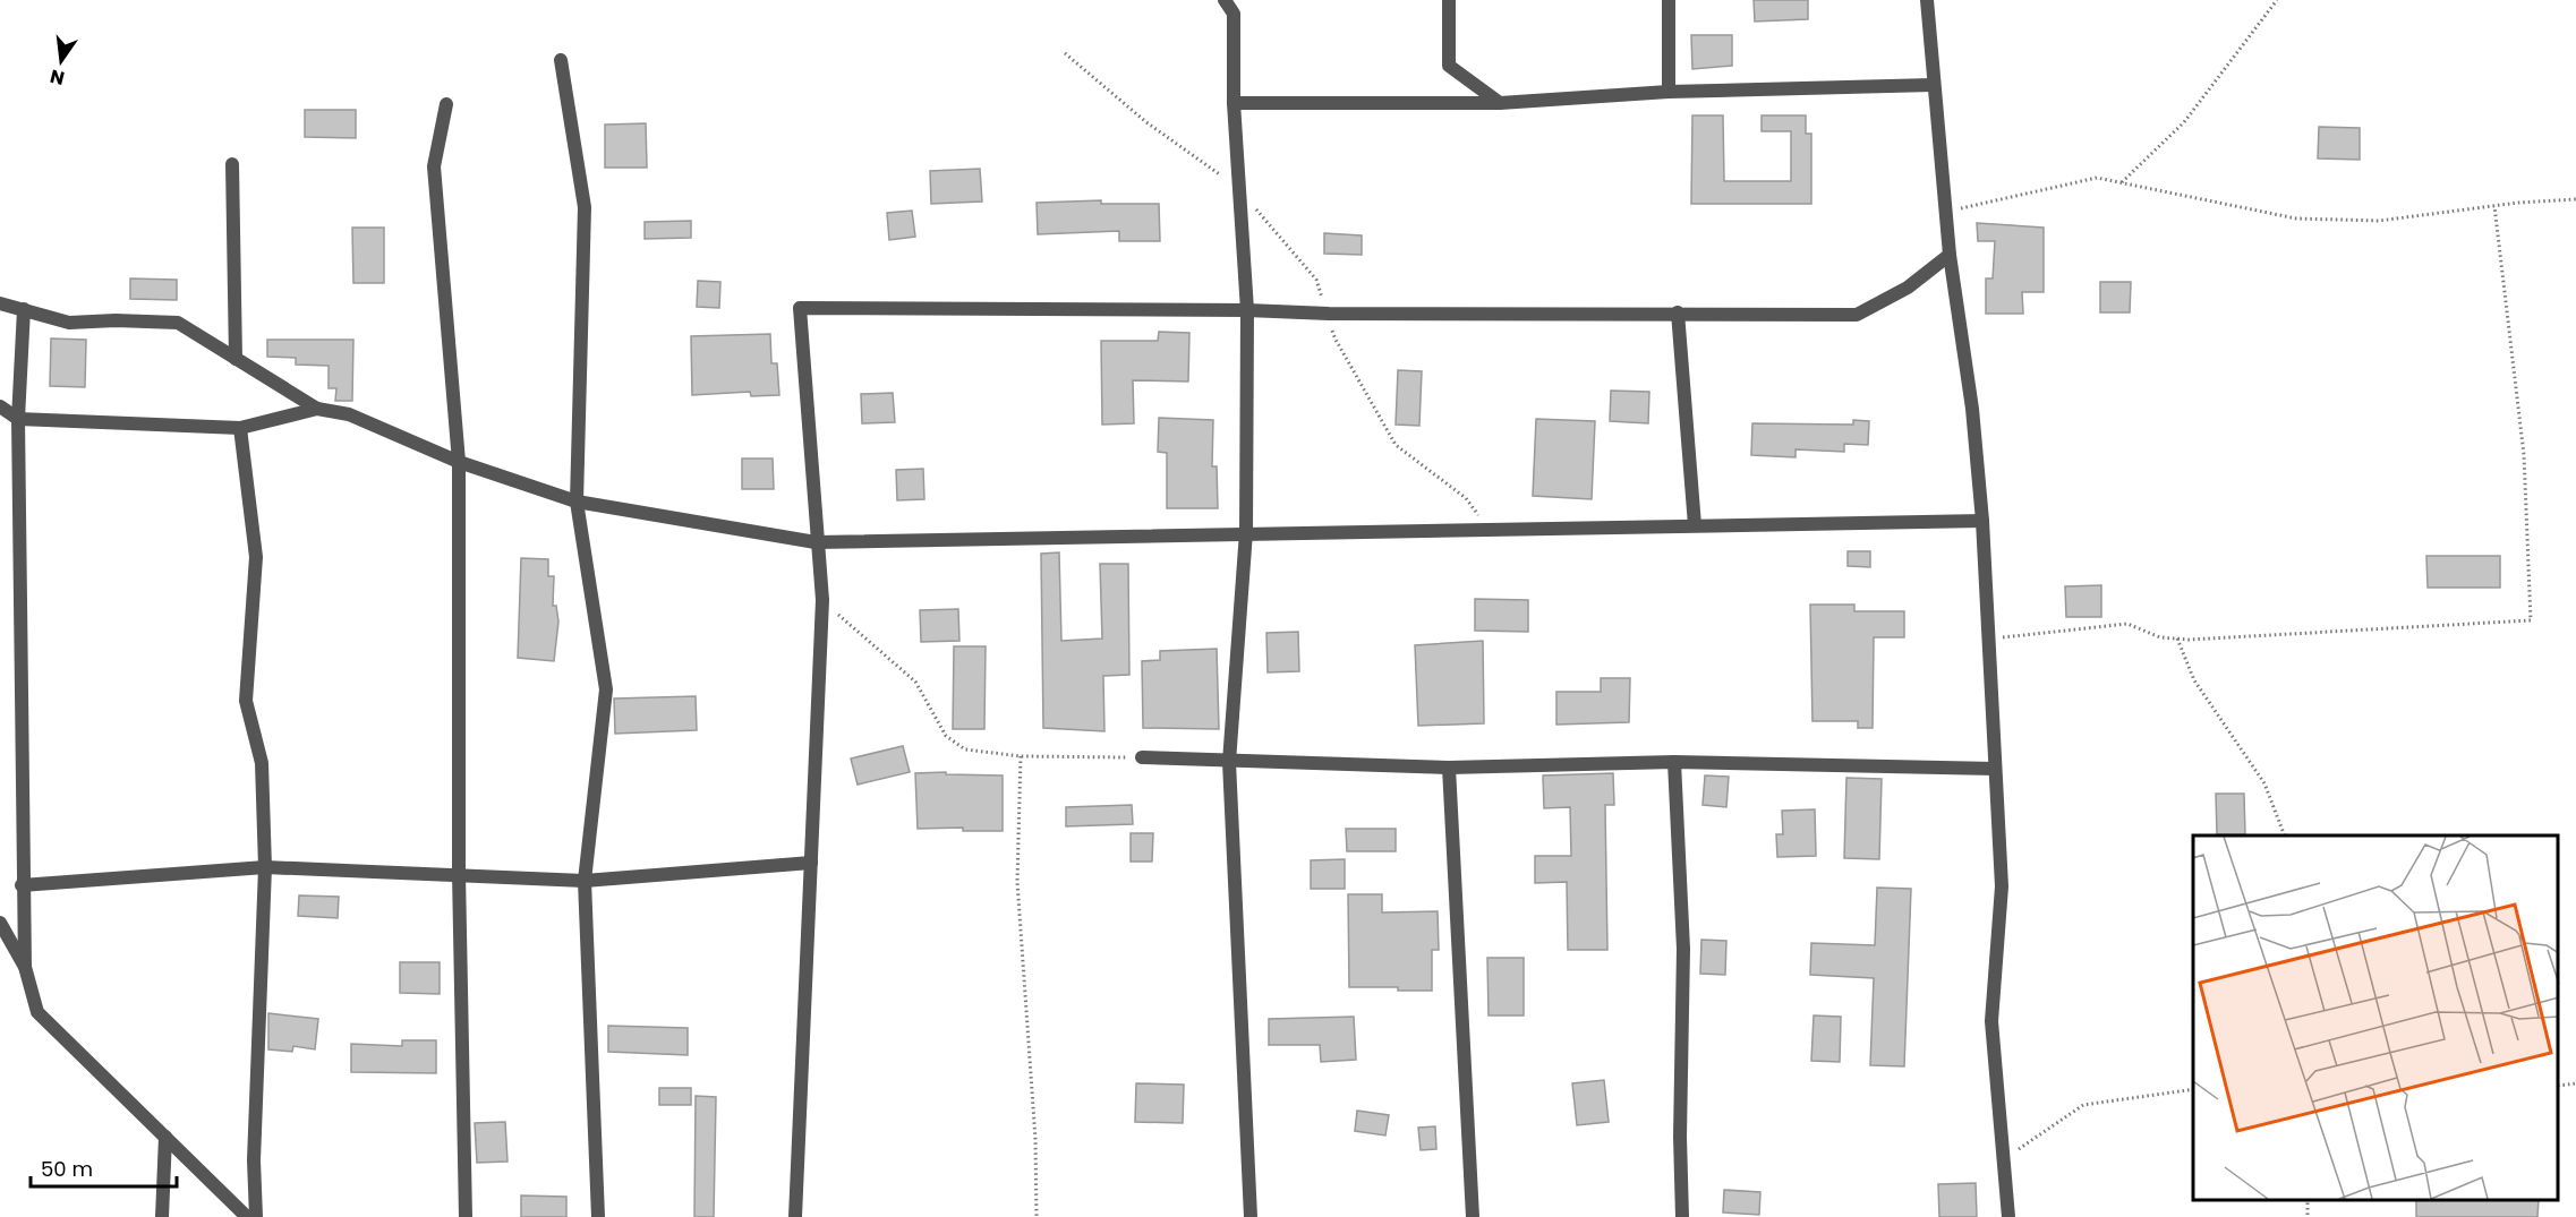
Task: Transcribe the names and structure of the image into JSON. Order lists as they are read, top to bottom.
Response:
{
  "scale_bar": "50 m",
  "north": "bottom"
}
